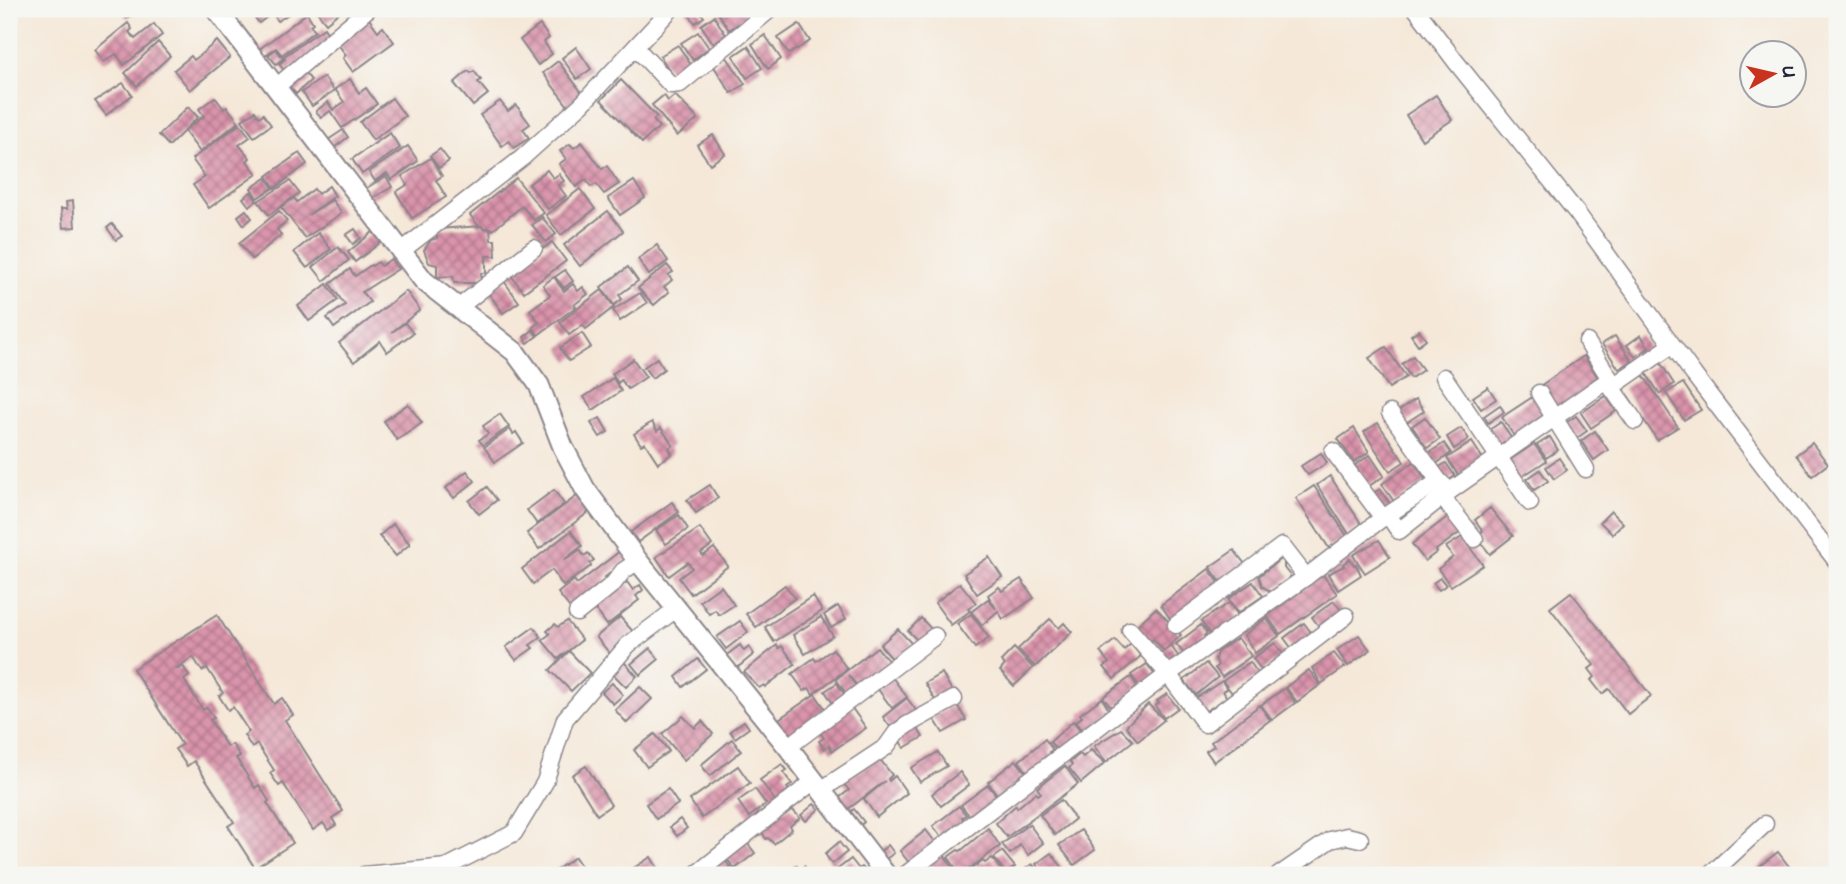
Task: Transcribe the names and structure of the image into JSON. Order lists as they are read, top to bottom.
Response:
{
  "north": "right"
}
